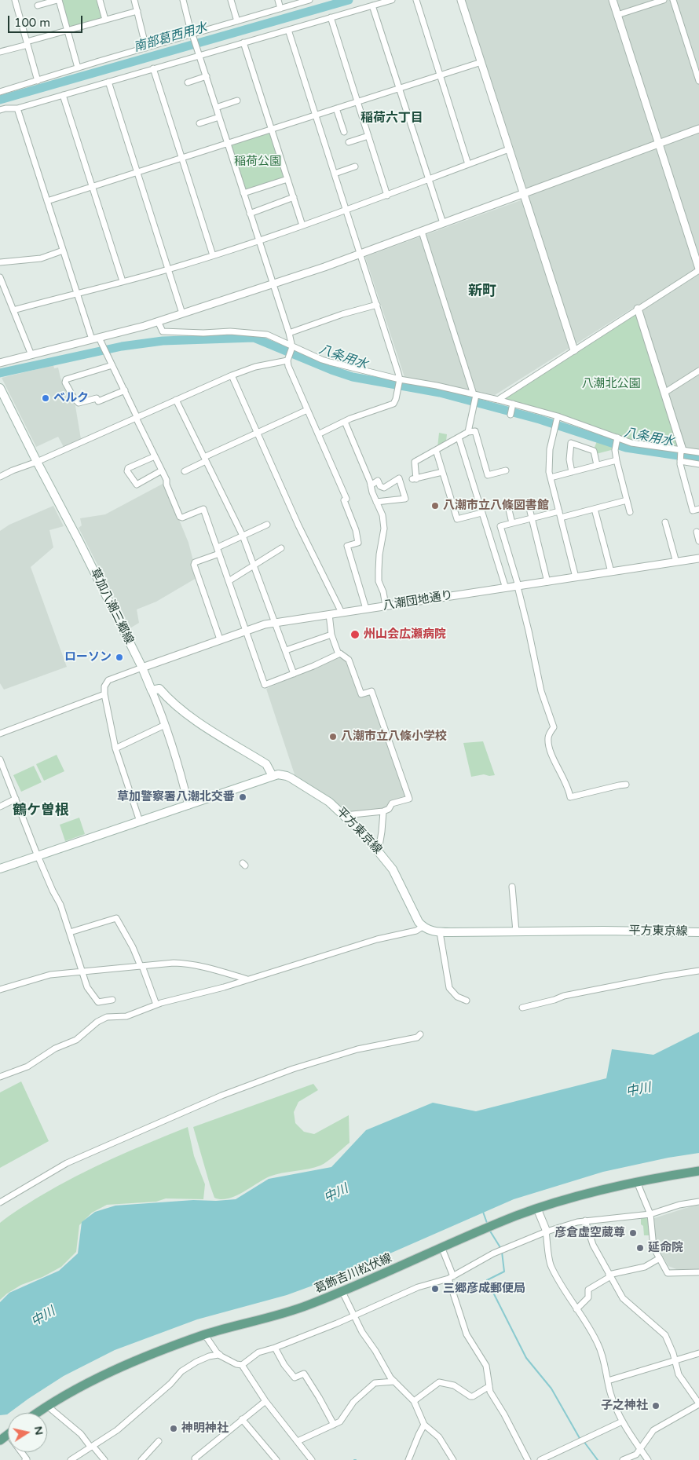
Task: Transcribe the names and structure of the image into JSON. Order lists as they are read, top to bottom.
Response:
{
  "streets": {
    "main road": ["草加八潮三郷線", "平方東京線", "葛飾吉川松伏線"],
    "street": ["八潮団地通り"]
  },
  "crossings": [
    ["八潮団地通り", "草加八潮三郷線"]
  ],
  "districts": ["稲荷六丁目", "新町", "鶴ケ曽根"],
  "water": ["南部葛西用水", "八条用水", "中川"],
  "parks": ["稲荷公園", "八潮北公園"],
  "places": [
    "ベルク",
    "八潮市立八條図書館",
    "州山会広瀬病院",
    "ローソン",
    "八潮市立八條小学校",
    "草加警察署八潮北交番",
    "彦倉虚空蔵尊",
    "延命院",
    "三郷彦成郵便局",
    "子之神社",
    "神明神社"
  ],
  "scale_bar": "100 m",
  "north": "right"
}
